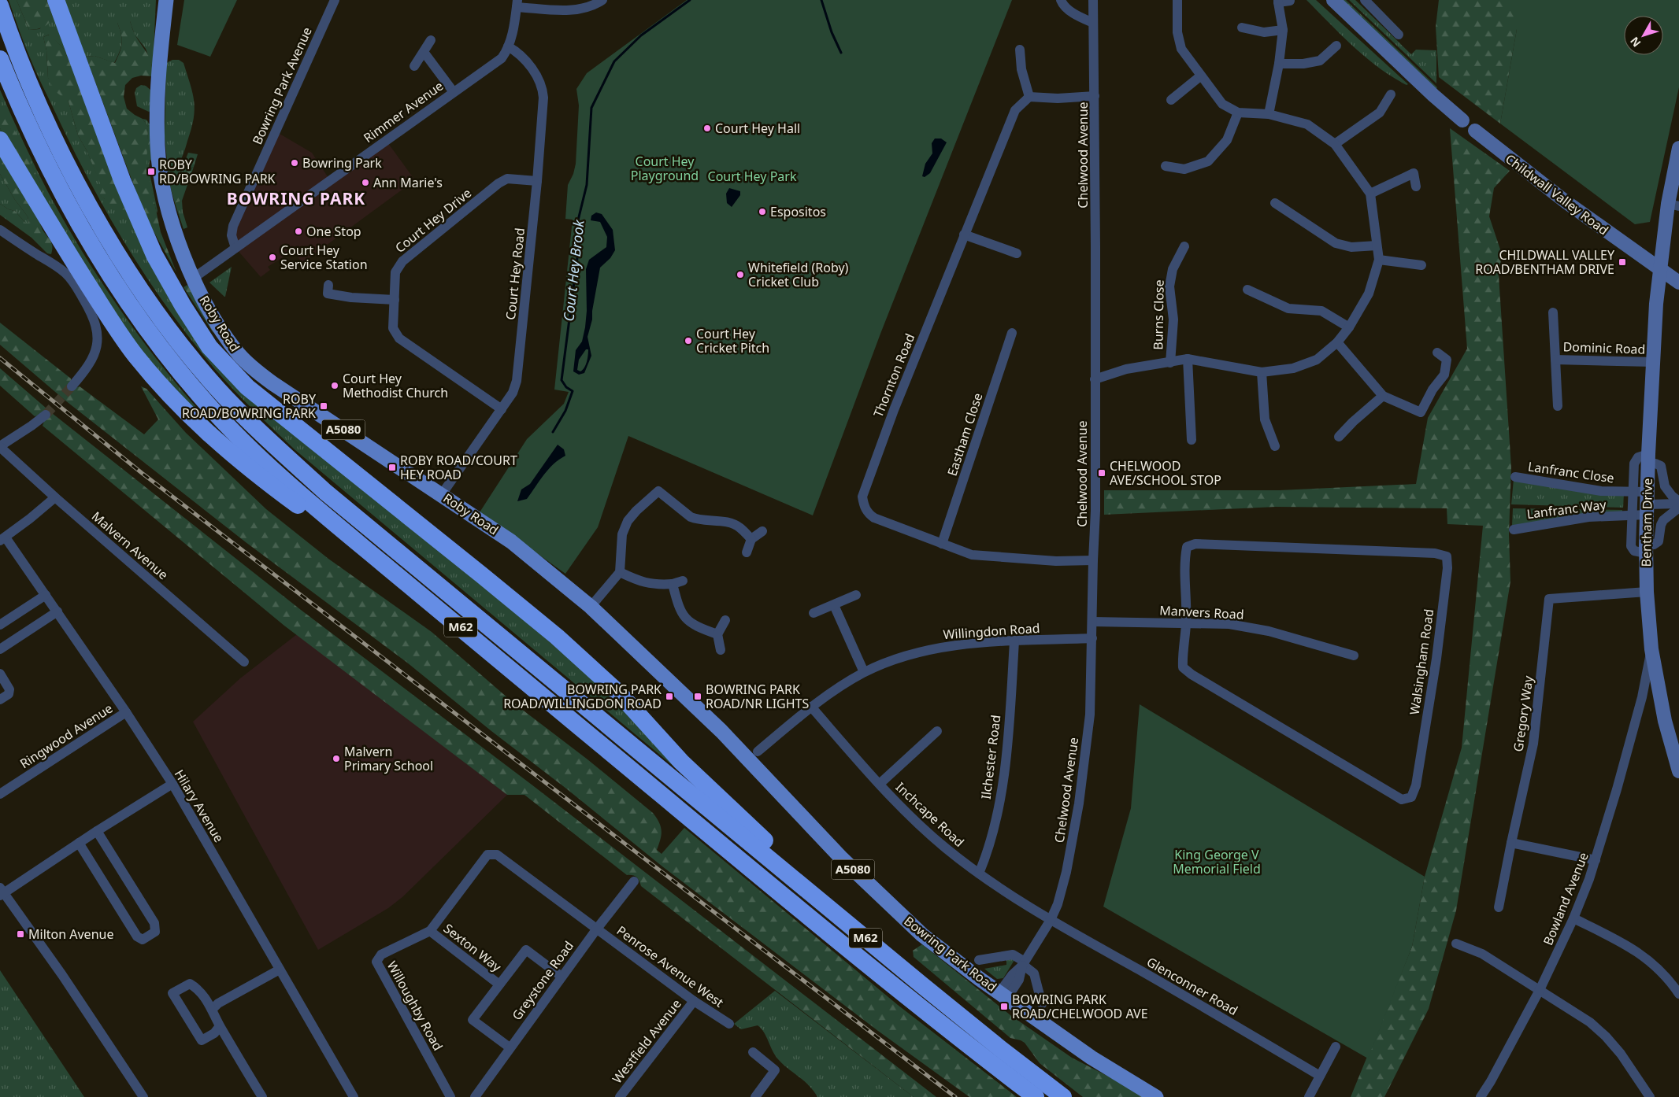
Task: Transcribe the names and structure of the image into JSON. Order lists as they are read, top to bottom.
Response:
{
  "streets": {
    "highway": ["M62"],
    "main road": ["Roby Road", "A5080", "Bowring Park Road"],
    "street": [
      "Bowring Park Avenue",
      "Rimmer Avenue",
      "Chelwood Avenue",
      "Childwall Valley Road",
      "Court Hey Drive",
      "Court Hey Road",
      "Burns Close",
      "Dominic Road",
      "Thornton Road",
      "Eastham Close",
      "Lanfranc Close",
      "Lanfranc Way",
      "Bentham Drive",
      "Malvern Avenue",
      "Manvers Road",
      "Willingdon Road",
      "Walsingham Road",
      "Gregory Way",
      "Ringwood Avenue",
      "Ilchester Road",
      "Hilary Avenue",
      "Inchcape Road",
      "Bowland Avenue",
      "Sexton Way",
      "Penrose Avenue West",
      "Greystone Road",
      "Glenconner Road",
      "Willoughby Road",
      "Westfield Avenue"
    ]
  },
  "crossings": [
    ["Bowring Park Avenue", "Rimmer Avenue"],
    ["Rimmer Avenue", "Court Hey Road"],
    ["Rimmer Avenue", "Roby Road"],
    ["Chelwood Avenue", "Thornton Road"],
    ["Chelwood Avenue", "Manvers Road"],
    ["Chelwood Avenue", "Willingdon Road"],
    ["Chelwood Avenue", "Inchcape Road"],
    ["Chelwood Avenue", "Bowring Park Road"],
    ["Chelwood Avenue", "Glenconner Road"],
    ["Childwall Valley Road", "Bentham Drive"],
    ["Court Hey Drive", "Court Hey Road"],
    ["Court Hey Road", "Roby Road"],
    ["Roby Road", "Bowring Park Road"],
    ["Dominic Road", "Bentham Drive"],
    ["Thornton Road", "Eastham Close"],
    ["Lanfranc Close", "Lanfranc Way"],
    ["Lanfranc Close", "Bentham Drive"],
    ["Lanfranc Way", "Bentham Drive"],
    ["Bentham Drive", "Gregory Way"],
    ["Bentham Drive", "Bowland Avenue"],
    ["Manvers Road", "Walsingham Road"],
    ["Willingdon Road", "Ilchester Road"],
    ["Willingdon Road", "Inchcape Road"],
    ["Ringwood Avenue", "Hilary Avenue"],
    ["Ilchester Road", "Inchcape Road"],
    ["Inchcape Road", "Glenconner Road"],
    ["Sexton Way", "Greystone Road"],
    ["Sexton Way", "Willoughby Road"],
    ["Penrose Avenue West", "Greystone Road"],
    ["Penrose Avenue West", "Willoughby Road"],
    ["Penrose Avenue West", "Westfield Avenue"]
  ],
  "districts": ["BOWRING PARK"],
  "water": ["Court Hey Brook"],
  "parks": ["Court Hey Playground", "Court Hey Park", "King George V Memorial Field"],
  "places": {
    "other": [
      "Court Hey Hall",
      "Bowring Park",
      "Ann Marie's",
      "Espositos",
      "One Stop",
      "Court Hey Service Station",
      "Whitefield (Roby) Cricket Club",
      "Court Hey Cricket Pitch",
      "Court Hey Methodist Church",
      "Malvern Primary School"
    ],
    "transit": [
      "ROBY RD/BOWRING PARK",
      "CHILDWALL VALLEY ROAD/BENTHAM DRIVE",
      "ROBY ROAD/BOWRING PARK",
      "ROBY ROAD/COURT HEY ROAD",
      "CHELWOOD AVE/SCHOOL STOP",
      "BOWRING PARK ROAD/WILLINGDON ROAD",
      "BOWRING PARK ROAD/NR LIGHTS",
      "Milton Avenue",
      "BOWRING PARK ROAD/CHELWOOD AVE"
    ]
  },
  "north": "bottom left"
}
